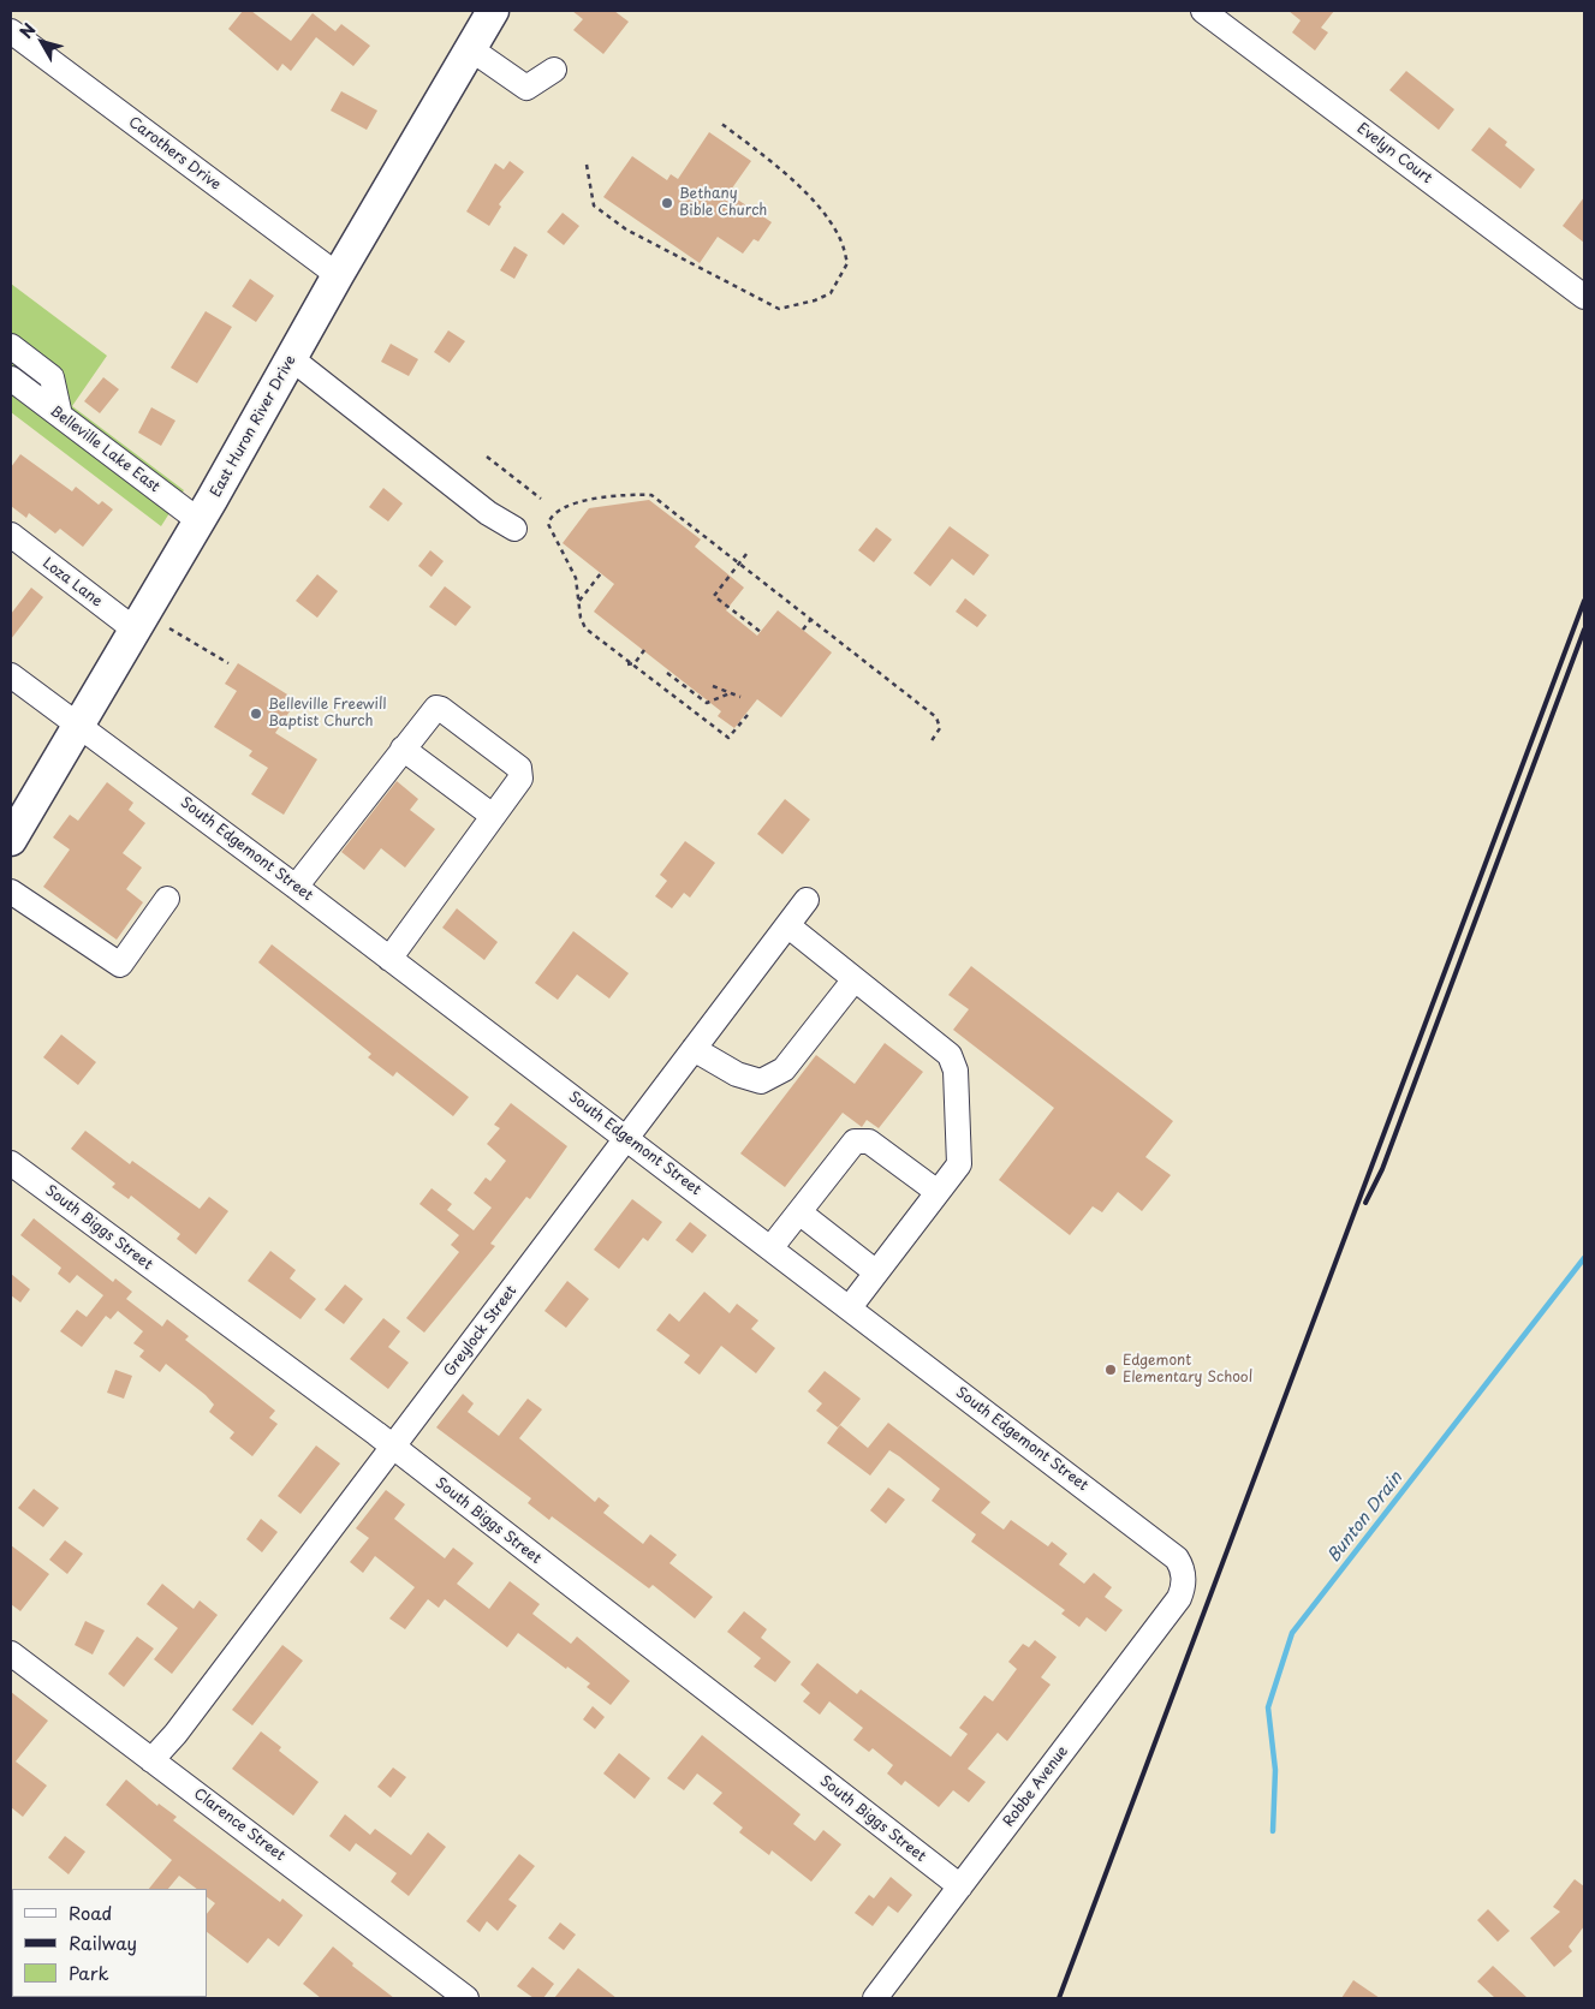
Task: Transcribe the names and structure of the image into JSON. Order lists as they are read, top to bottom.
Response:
{
  "streets": {
    "main road": ["East Huron River Drive"],
    "street": [
      "Carothers Drive",
      "Evelyn Court",
      "Belleville Lake East",
      "Loza Lane",
      "South Edgemont Street",
      "South Biggs Street",
      "Greylock Street",
      "Robbe Avenue",
      "Clarence Street"
    ]
  },
  "crossings": [
    ["Carothers Drive", "East Huron River Drive"],
    ["East Huron River Drive", "Belleville Lake East"],
    ["East Huron River Drive", "Loza Lane"],
    ["East Huron River Drive", "South Edgemont Street"],
    ["South Edgemont Street", "Greylock Street"],
    ["South Edgemont Street", "Robbe Avenue"],
    ["South Biggs Street", "Greylock Street"],
    ["South Biggs Street", "Robbe Avenue"],
    ["Greylock Street", "Clarence Street"]
  ],
  "water": ["Bunton Drain"],
  "places": ["Bethany Bible Church", "Belleville Freewill Baptist Church", "Edgemont Elementary School"],
  "legend": ["Road", "Railway", "Park"],
  "north": "top left"
}
